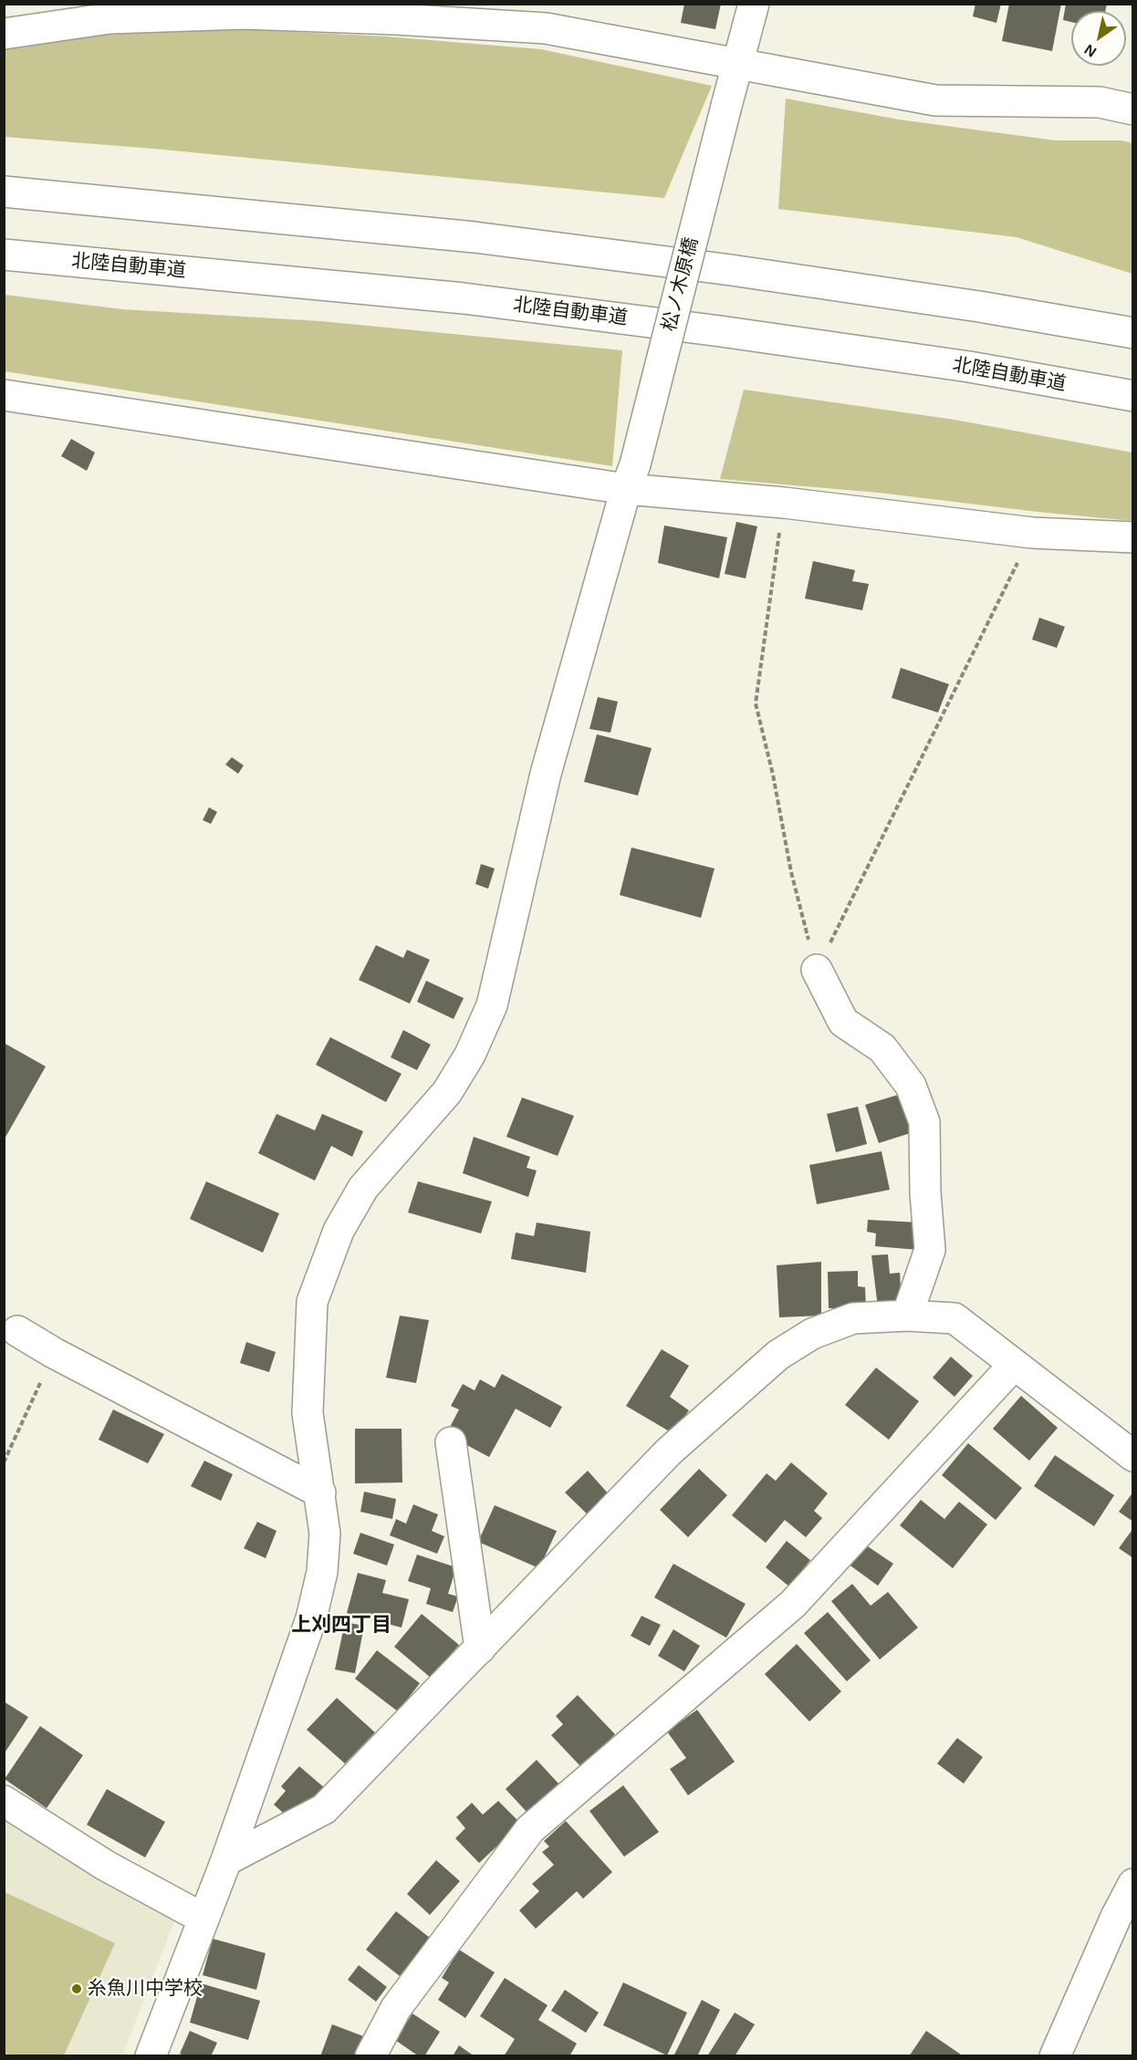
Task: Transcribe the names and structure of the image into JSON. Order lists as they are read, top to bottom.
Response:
{
  "streets": {
    "main road": ["北陸自動車道", "松ノ木原橋"]
  },
  "districts": ["上刈四丁目"],
  "places": ["糸魚川中学校"],
  "north": "bottom left"
}
